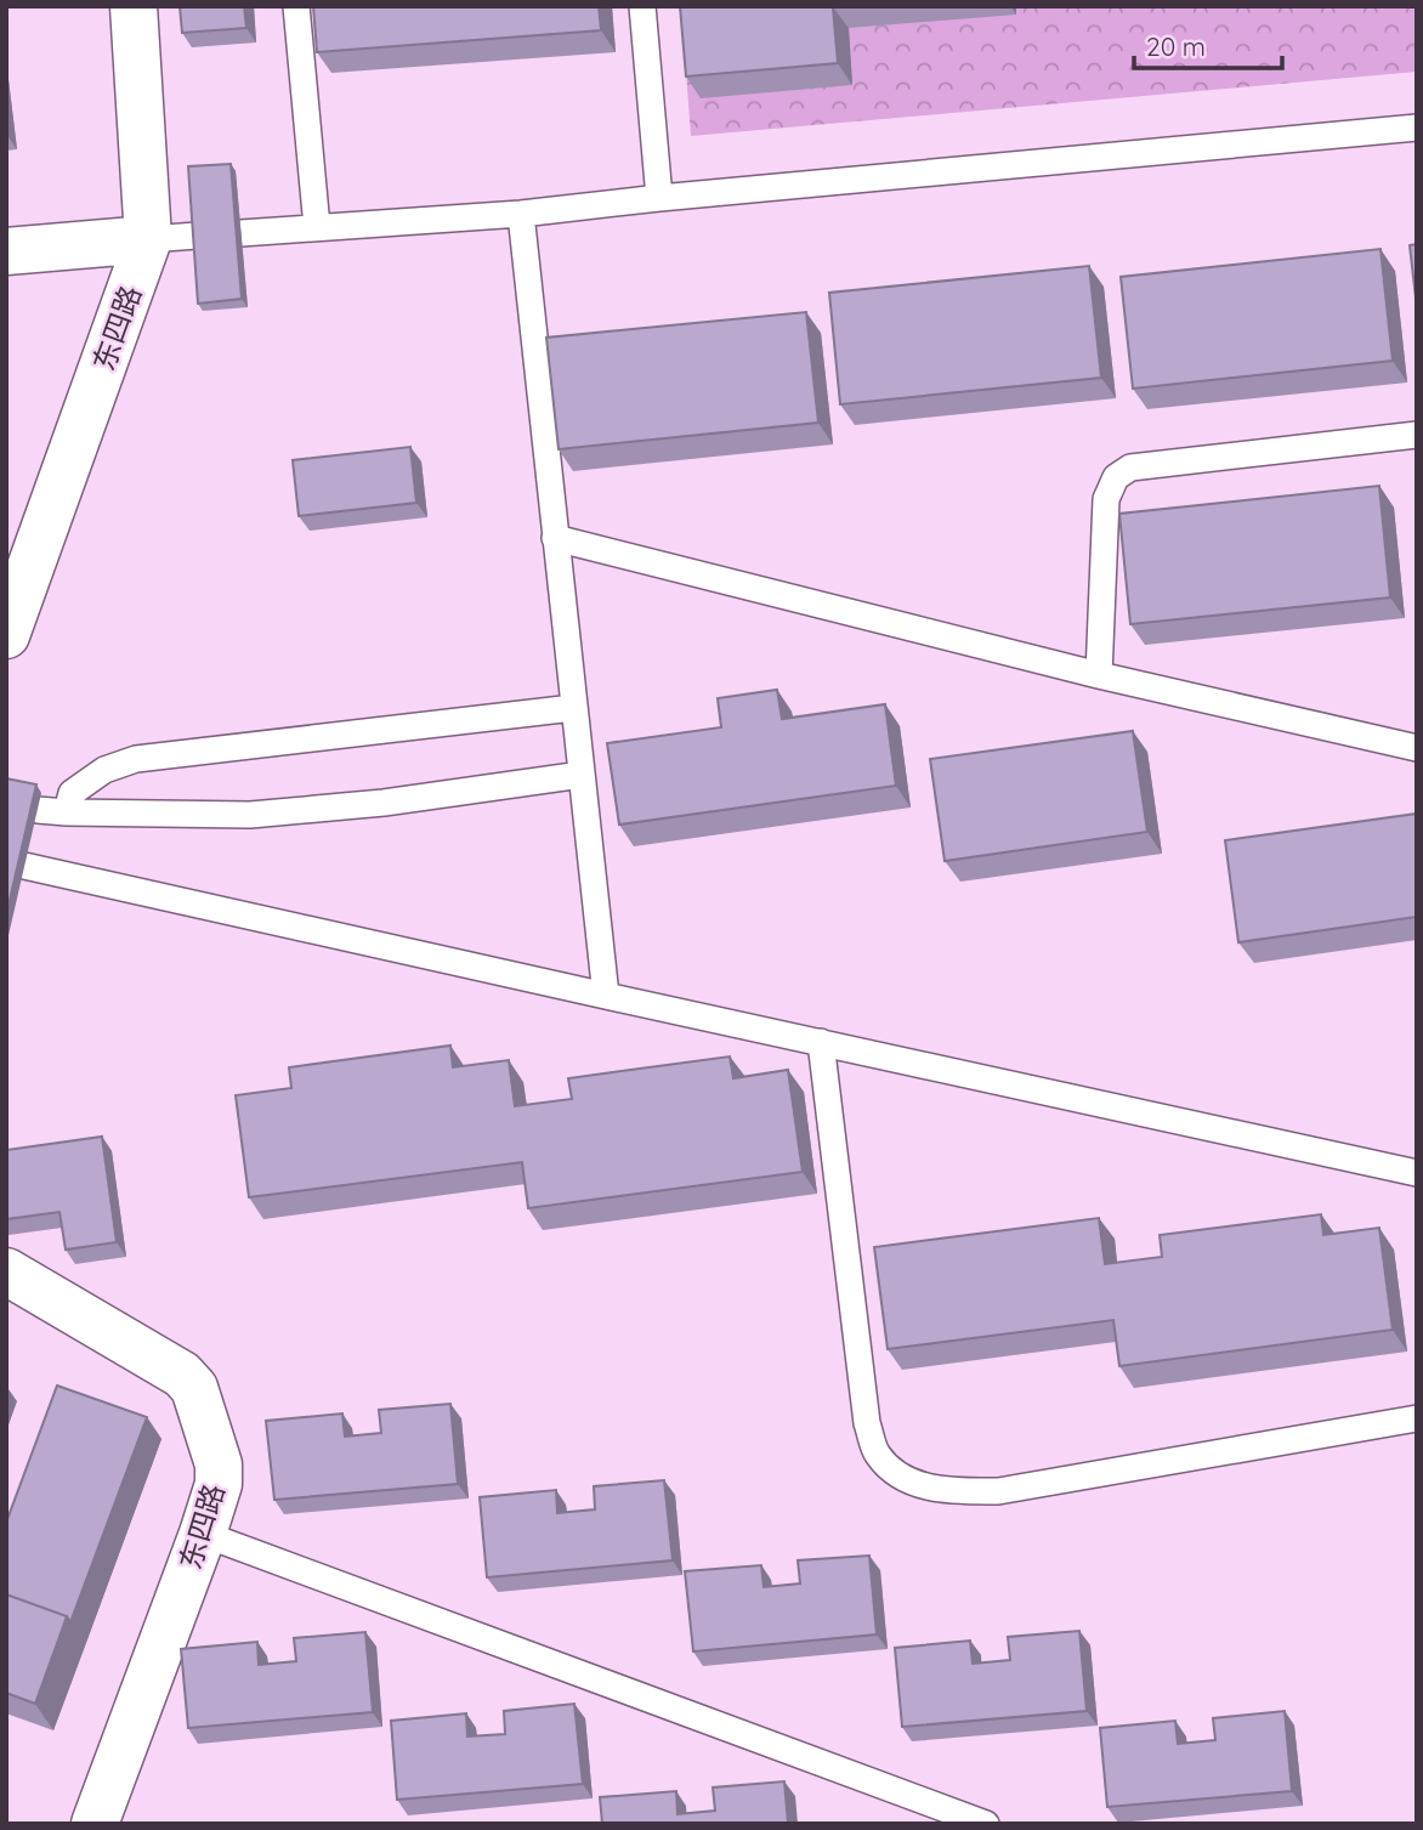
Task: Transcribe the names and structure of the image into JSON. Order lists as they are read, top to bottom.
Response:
{
  "streets": {
    "street": ["东四路"]
  },
  "scale_bar": "20 m"
}
